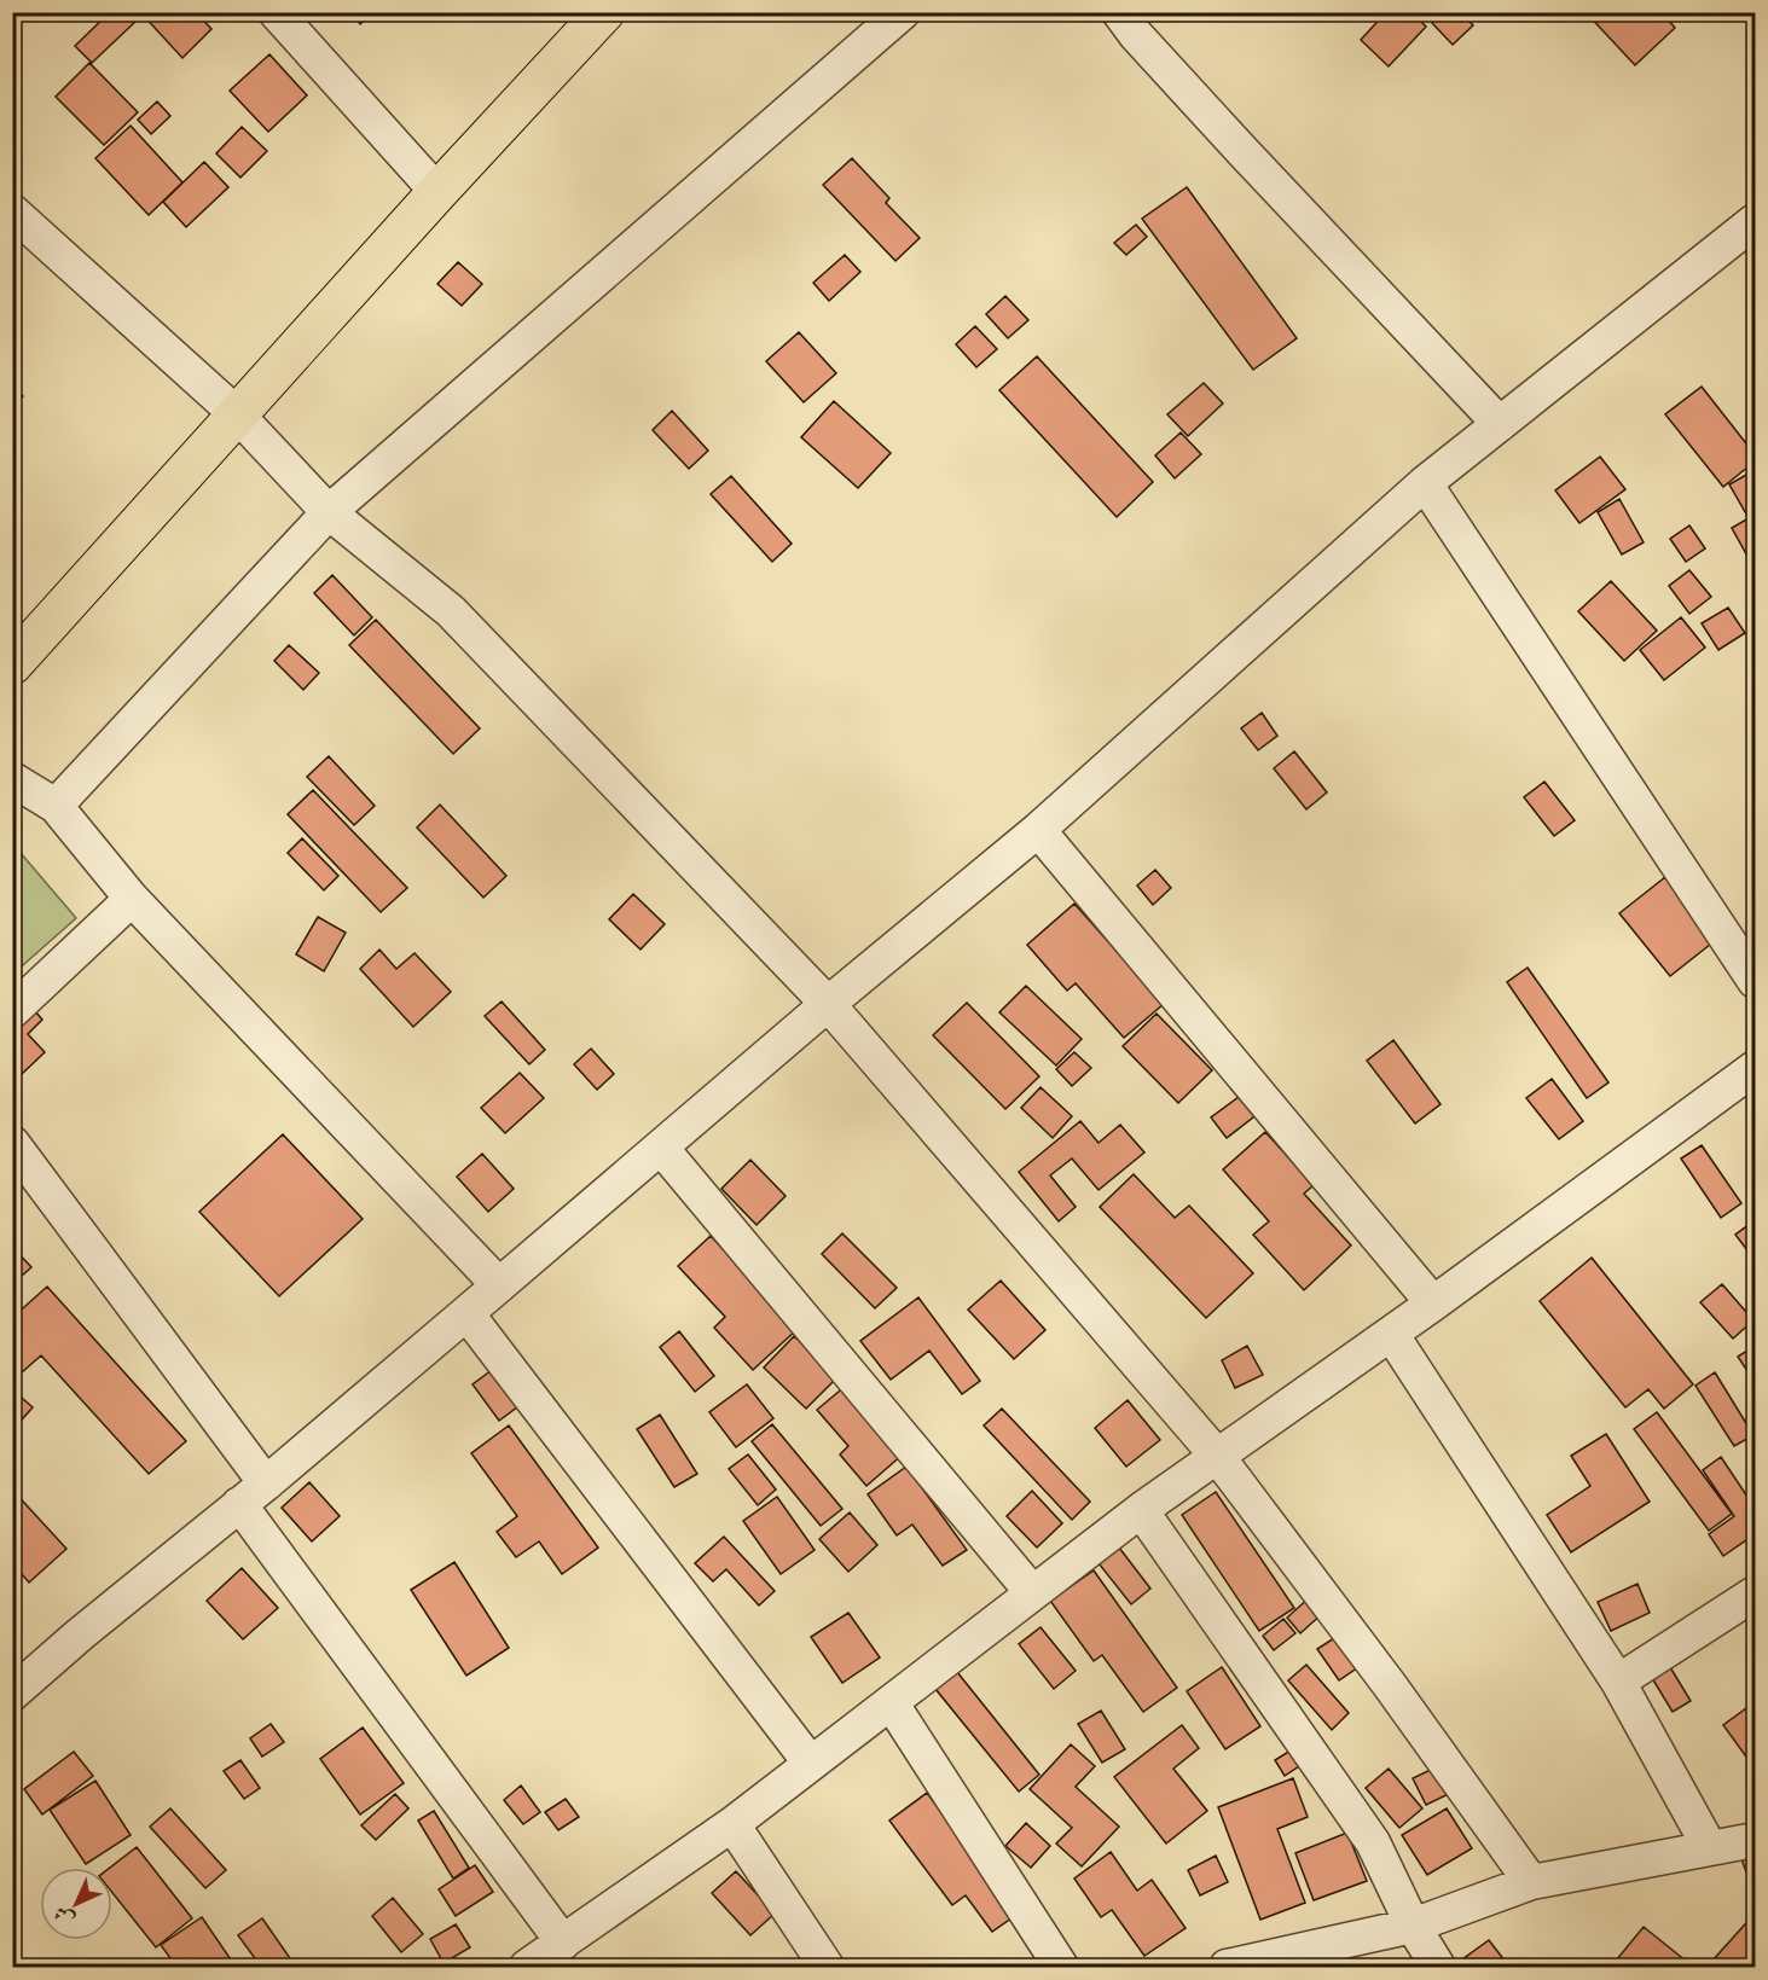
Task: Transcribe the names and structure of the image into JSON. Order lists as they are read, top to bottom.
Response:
{
  "north": "bottom left"
}
